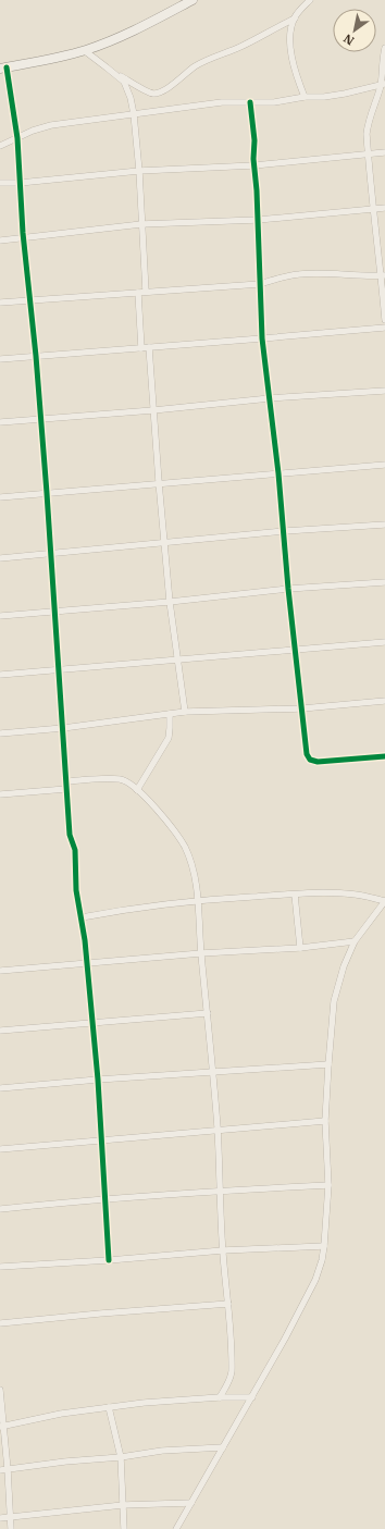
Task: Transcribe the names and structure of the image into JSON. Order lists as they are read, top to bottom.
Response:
{
  "north": "bottom left"
}
